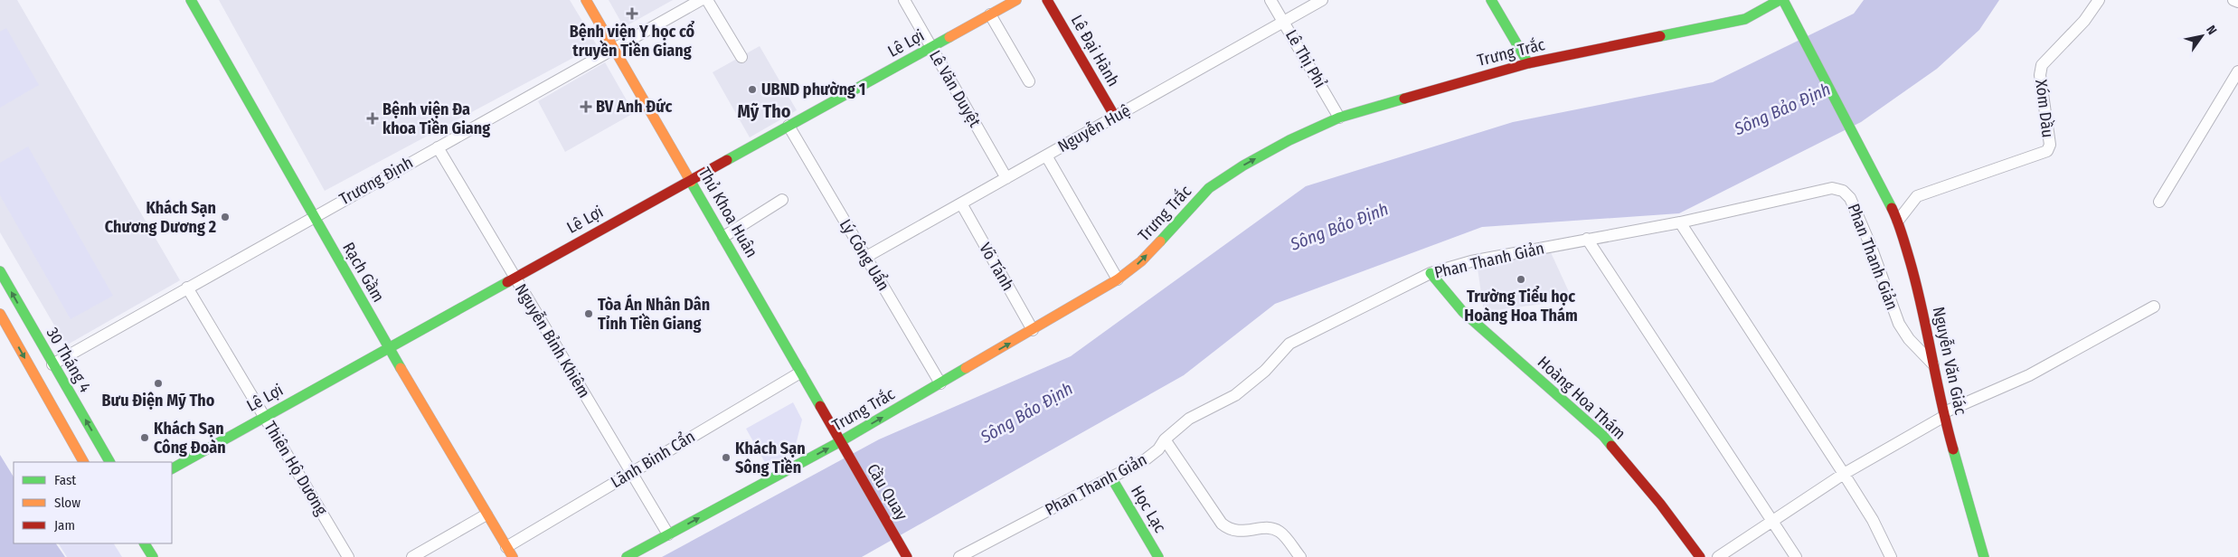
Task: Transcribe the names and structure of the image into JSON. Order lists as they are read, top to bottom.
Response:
{
  "streets": {
    "main road": [
      "Lê Lợi",
      "Lê Đại Hành",
      "Trưng Trắc",
      "Thủ Khoa Huân",
      "Rạch Gầm",
      "30 Tháng 4",
      "Nguyễn Văn Giác",
      "Hoàng Hoa Thám",
      "Cầu Quay",
      "Học Lạc"
    ],
    "street": [
      "Lê Thị Phỉ",
      "Lê Văn Duyệt",
      "Xóm Dầu",
      "Nguyễn Huệ",
      "Trương Định",
      "Lý Công Uẩn",
      "Phan Thanh Giản",
      "Võ Tánh",
      "Nguyễn Bỉnh Khiêm",
      "Lãnh Binh Cẩn",
      "Thiên Hộ Dương"
    ]
  },
  "crossings": [
    ["Lê Lợi", "Lê Văn Duyệt"],
    ["Lê Lợi", "Thủ Khoa Huân"],
    ["Lê Lợi", "Lý Công Uẩn"],
    ["Lê Lợi", "Rạch Gầm"],
    ["Lê Lợi", "Nguyễn Bỉnh Khiêm"],
    ["Lê Lợi", "Thiên Hộ Dương"],
    ["Lê Đại Hành", "Nguyễn Huệ"],
    ["Trưng Trắc", "Lê Thị Phỉ"],
    ["Trưng Trắc", "Thủ Khoa Huân"],
    ["Trưng Trắc", "Lý Công Uẩn"],
    ["Trưng Trắc", "Võ Tánh"],
    ["Trưng Trắc", "Nguyễn Bỉnh Khiêm"],
    ["Trưng Trắc", "Cầu Quay"],
    ["Lê Thị Phỉ", "Nguyễn Huệ"],
    ["Lê Văn Duyệt", "Nguyễn Huệ"],
    ["Xóm Dầu", "Nguyễn Văn Giác"],
    ["Nguyễn Huệ", "Lý Công Uẩn"],
    ["Nguyễn Huệ", "Võ Tánh"],
    ["Trương Định", "Thủ Khoa Huân"],
    ["Trương Định", "Rạch Gầm"],
    ["Trương Định", "Nguyễn Bỉnh Khiêm"],
    ["Trương Định", "30 Tháng 4"],
    ["Trương Định", "Thiên Hộ Dương"],
    ["Thủ Khoa Huân", "Lãnh Binh Cẩn"],
    ["Thủ Khoa Huân", "Cầu Quay"],
    ["Phan Thanh Giản", "Nguyễn Văn Giác"],
    ["Phan Thanh Giản", "Hoàng Hoa Thám"],
    ["Phan Thanh Giản", "Học Lạc"],
    ["Rạch Gầm", "Lãnh Binh Cẩn"],
    ["Nguyễn Bỉnh Khiêm", "Lãnh Binh Cẩn"]
  ],
  "one_way": ["Trưng Trắc"],
  "districts": ["Mỹ Tho"],
  "water": ["Sông Bảo Định"],
  "places": {
    "health": ["Bệnh viện Y học cổ truyền Tiền Giang", "BV Anh Đức", "Bệnh viện Đa khoa Tiền Giang"],
    "other": [
      "UBND phường 1",
      "Khách Sạn Chương Dương 2",
      "Trường Tiểu học Hoàng Hoa Thám",
      "Tòa Án Nhân Dân Tỉnh Tiền Giang",
      "Bưu Điện Mỹ Tho",
      "Khách Sạn Công Đoàn",
      "Khách Sạn Sông Tiền"
    ]
  },
  "legend": ["Fast", "Slow", "Jam"],
  "north": "top right"
}
